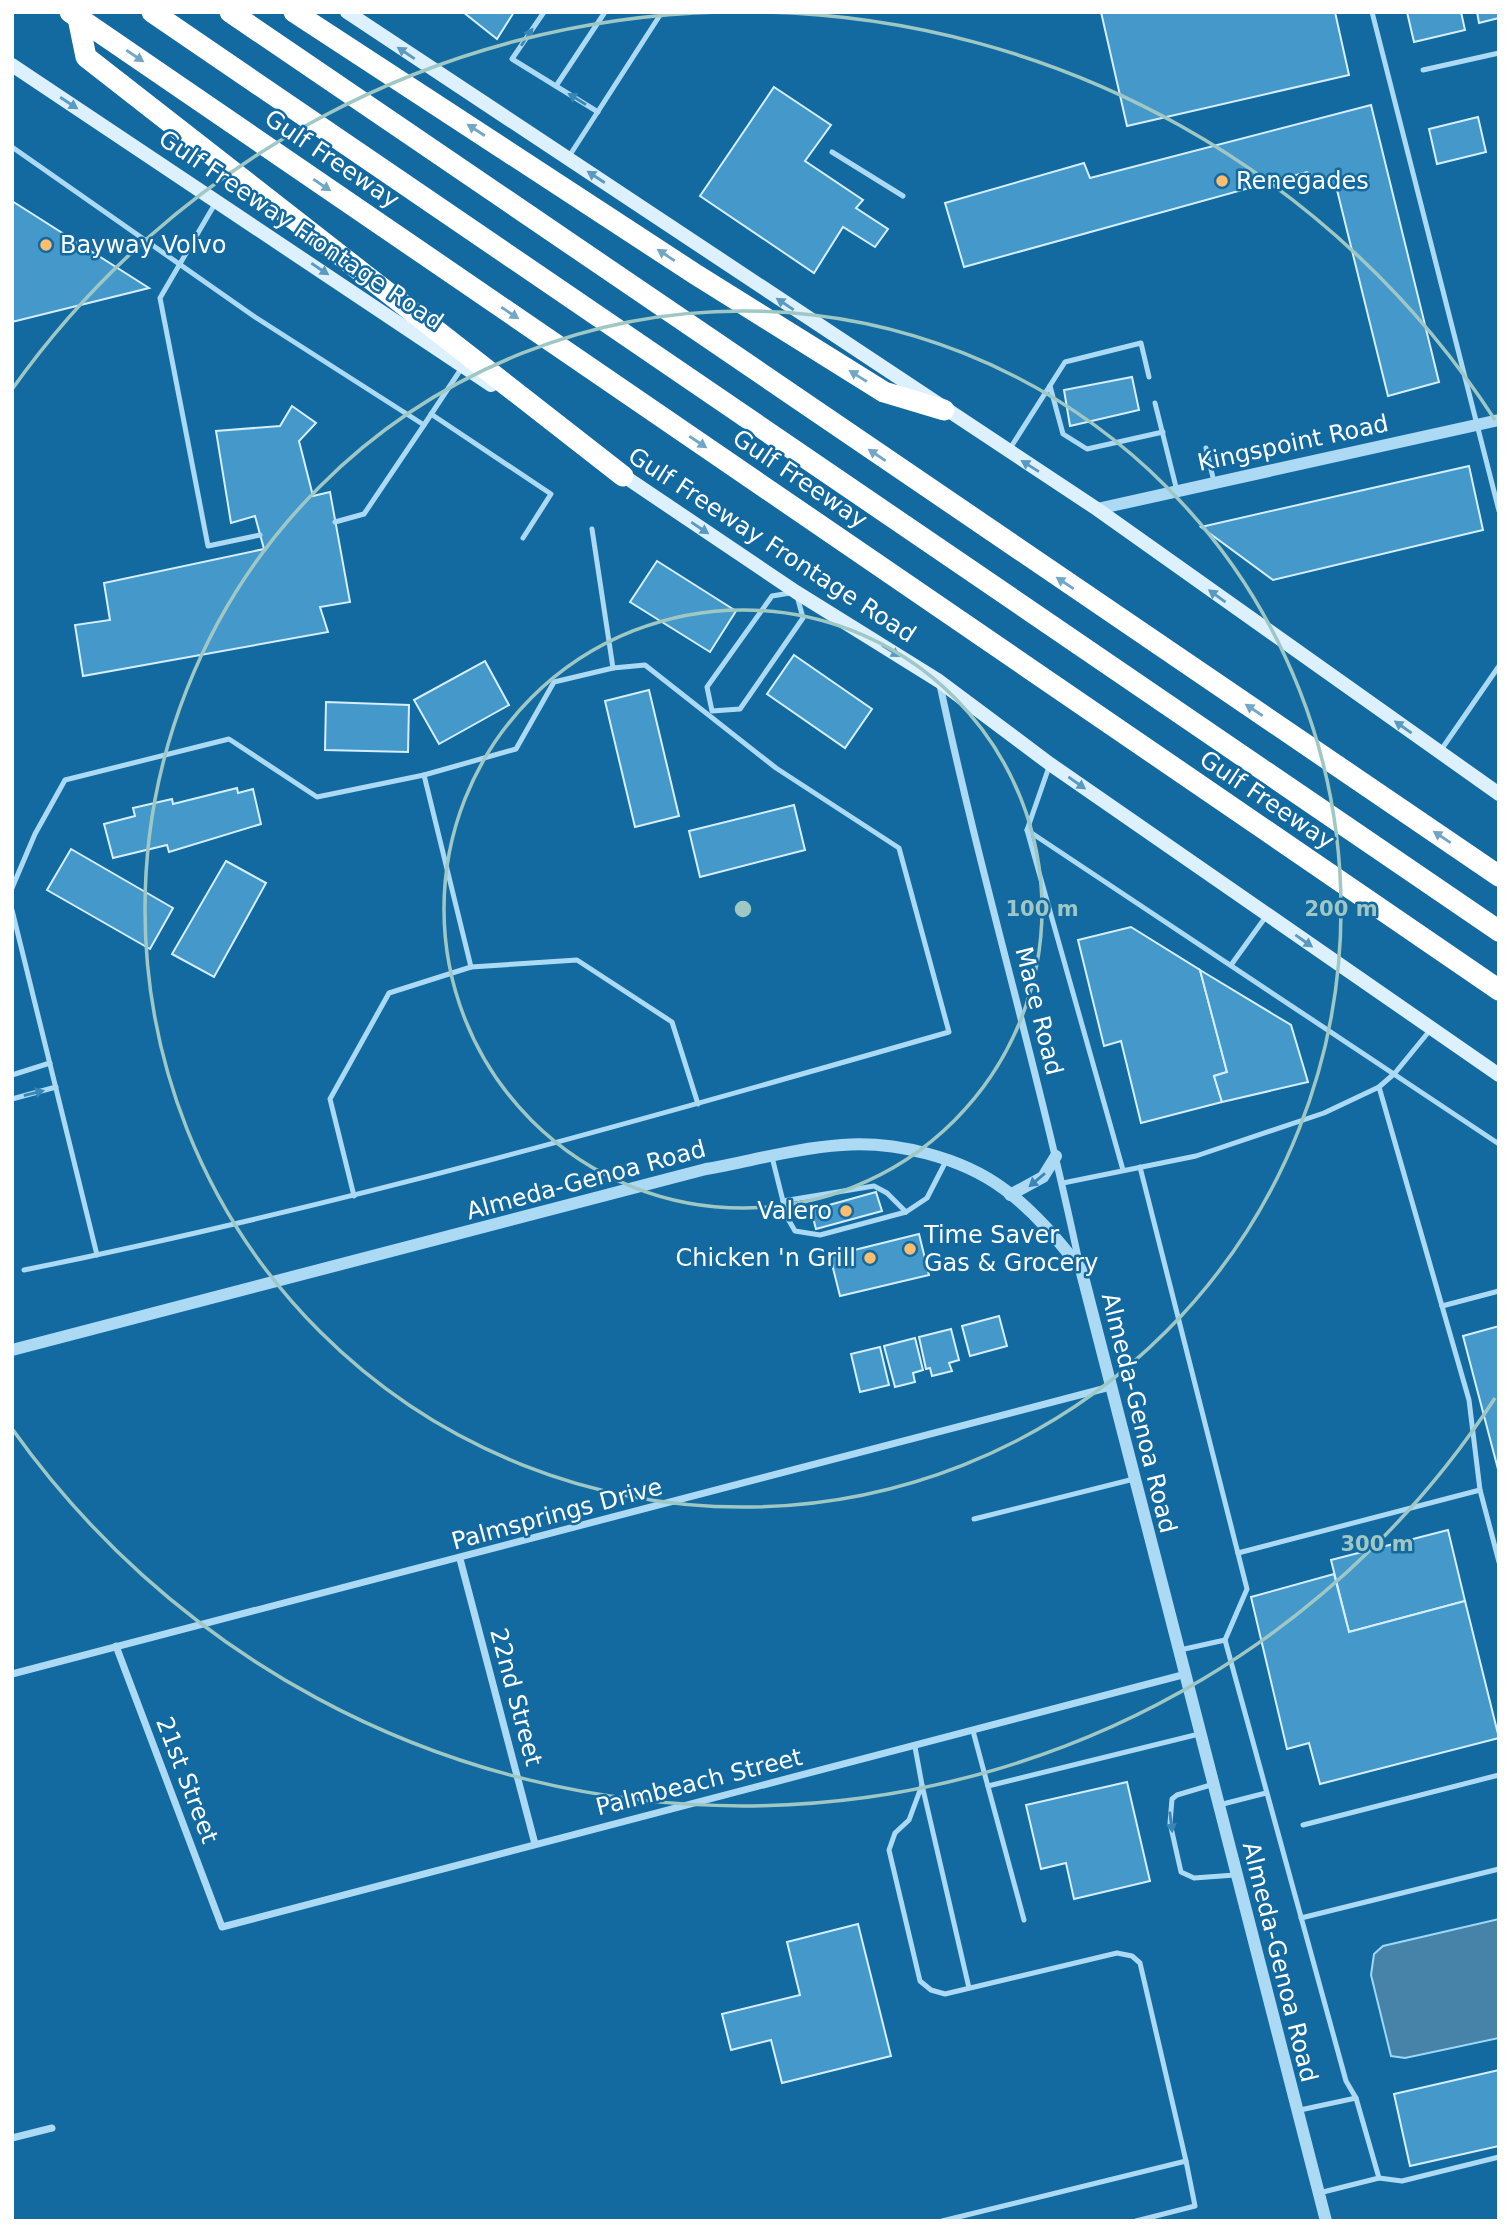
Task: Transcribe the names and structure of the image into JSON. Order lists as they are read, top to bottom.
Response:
{
  "streets": {
    "highway": ["Gulf Freeway"],
    "main road": ["Gulf Freeway Frontage Road"],
    "street": [
      "Kingspoint Road",
      "Mace Road",
      "Almeda-Genoa Road",
      "Palmsprings Drive",
      "22nd Street",
      "21st Street",
      "Palmbeach Street"
    ]
  },
  "crossings": [
    ["Gulf Freeway Frontage Road", "Mace Road"],
    ["Mace Road", "Almeda-Genoa Road"],
    ["Almeda-Genoa Road", "Palmsprings Drive"],
    ["Almeda-Genoa Road", "Palmbeach Street"],
    ["Palmsprings Drive", "22nd Street"],
    ["Palmsprings Drive", "21st Street"],
    ["22nd Street", "Palmbeach Street"],
    ["21st Street", "Palmbeach Street"]
  ],
  "one_way": ["Gulf Freeway Frontage Road"],
  "places": [
    "Renegades",
    "Bayway Volvo",
    "Valero",
    "Time Saver Gas & Grocery",
    "Chicken 'n Grill"
  ],
  "rings": ["100 m", "200 m", "300 m"]
}
